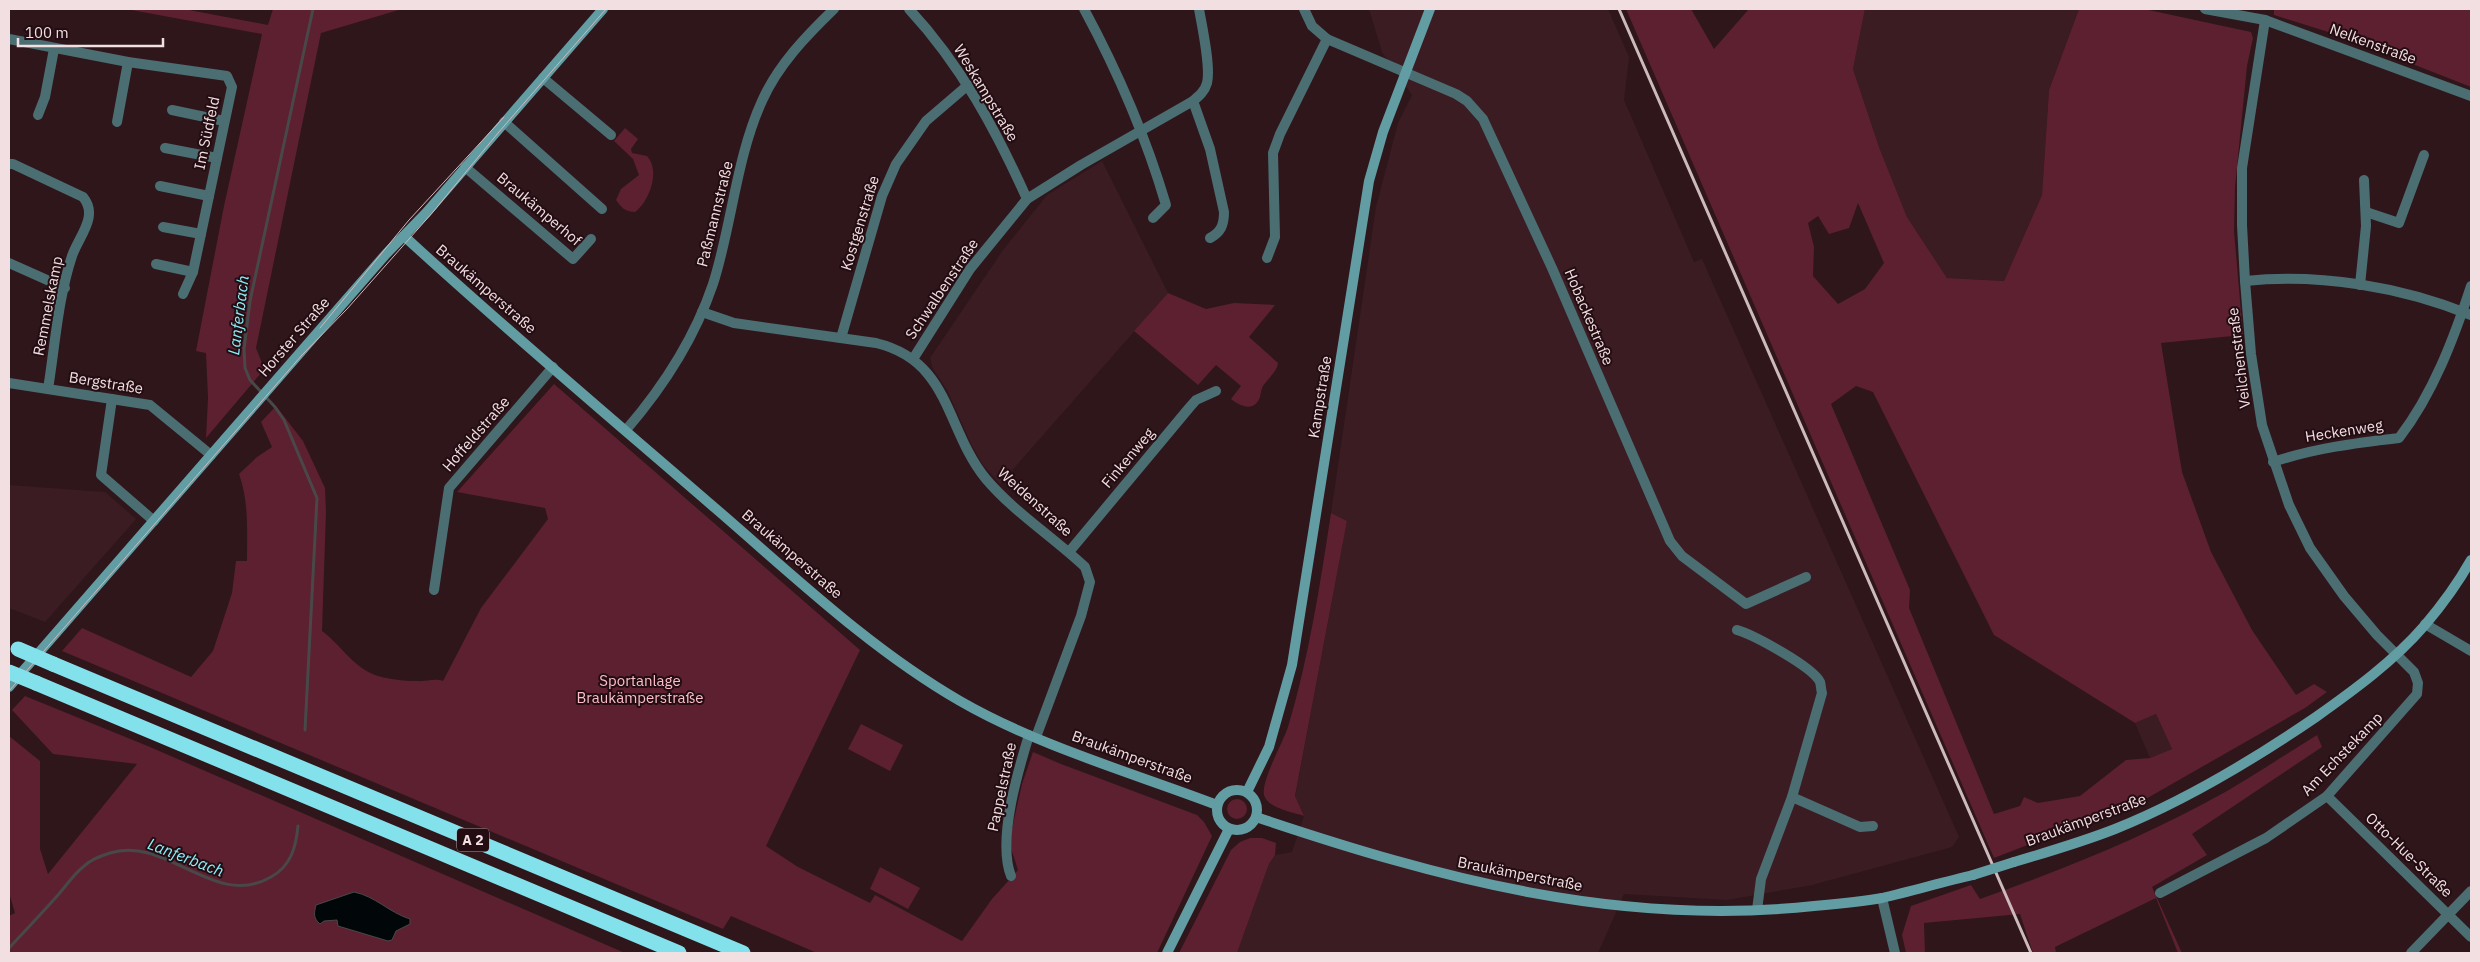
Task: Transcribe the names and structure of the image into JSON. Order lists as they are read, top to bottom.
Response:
{
  "streets": {
    "highway": ["A 2"],
    "street": [
      "Nelkenstraße",
      "Weskampstraße",
      "Im Südfeld",
      "Braukämperhof",
      "Paßmannstraße",
      "Kostgenstraße",
      "Braukämperstraße",
      "Schwalbenstraße",
      "Remmelskamp",
      "Hobackestraße",
      "Horster Straße",
      "Veilchenstraße",
      "Bergstraße",
      "Kampstraße",
      "Heckenweg",
      "Hoffeldstraße",
      "Finkenweg",
      "Weidenstraße",
      "Am Echstekamp",
      "Pappelstraße",
      "Otto-Hue-Straße"
    ]
  },
  "crossings": [
    ["Nelkenstraße", "Veilchenstraße"],
    ["Weskampstraße", "Kostgenstraße"],
    ["Weskampstraße", "Schwalbenstraße"],
    ["Braukämperhof", "Horster Straße"],
    ["Paßmannstraße", "Braukämperstraße"],
    ["Paßmannstraße", "Weidenstraße"],
    ["Kostgenstraße", "Weidenstraße"],
    ["Braukämperstraße", "Horster Straße"],
    ["Braukämperstraße", "Veilchenstraße"],
    ["Braukämperstraße", "Kampstraße"],
    ["Braukämperstraße", "Hoffeldstraße"],
    ["Braukämperstraße", "Weidenstraße"],
    ["Braukämperstraße", "Am Echstekamp"],
    ["Braukämperstraße", "Pappelstraße"],
    ["Schwalbenstraße", "Weidenstraße"],
    ["Remmelskamp", "Bergstraße"],
    ["Hobackestraße", "Kampstraße"],
    ["Horster Straße", "Bergstraße"],
    ["Veilchenstraße", "Heckenweg"],
    ["Veilchenstraße", "Am Echstekamp"],
    ["Finkenweg", "Weidenstraße"],
    ["Weidenstraße", "Pappelstraße"],
    ["Am Echstekamp", "Otto-Hue-Straße"]
  ],
  "water": ["Lanferbach"],
  "parks": ["Sportanlage Braukämperstraße"],
  "scale_bar": "100 m"
}
